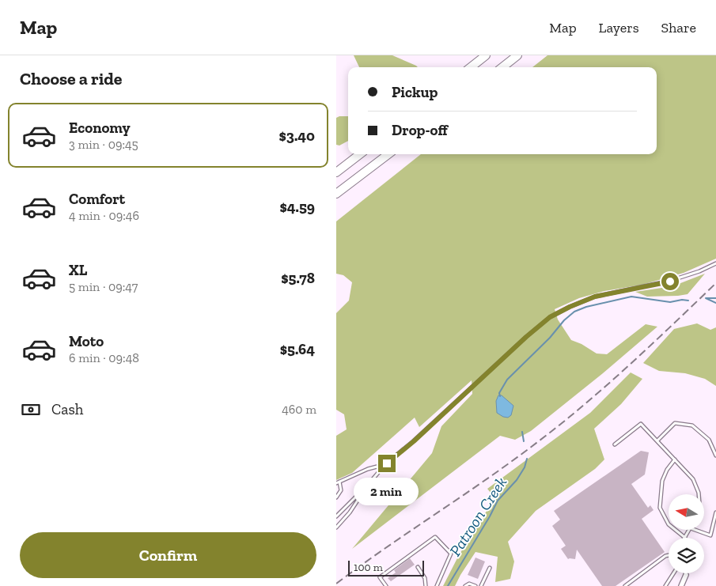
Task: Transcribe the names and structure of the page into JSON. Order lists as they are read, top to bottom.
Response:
{
  "water": ["Patroon Creek"],
  "scale_bar": "100 m",
  "north": "left",
  "page": {
    "header": "Map",
    "nav": ["Map", "Layers", "Share"],
    "heading": "Choose a ride",
    "banner": ["Pickup", "Drop-off"],
    "list": [
      {
        "name": "Economy",
        "note": "3 min · 09:45",
        "value": "$3.40"
      },
      {
        "name": "Comfort",
        "note": "4 min · 09:46",
        "value": "$4.59"
      },
      {
        "name": "XL",
        "note": "5 min · 09:47",
        "value": "$5.78"
      },
      {
        "name": "Moto",
        "note": "6 min · 09:48",
        "value": "$5.64"
      }
    ],
    "pay": ["Cash", "460 m"],
    "bubble": "2 min",
    "buttons": "Confirm",
    "scale": "100 m"
  }
}
